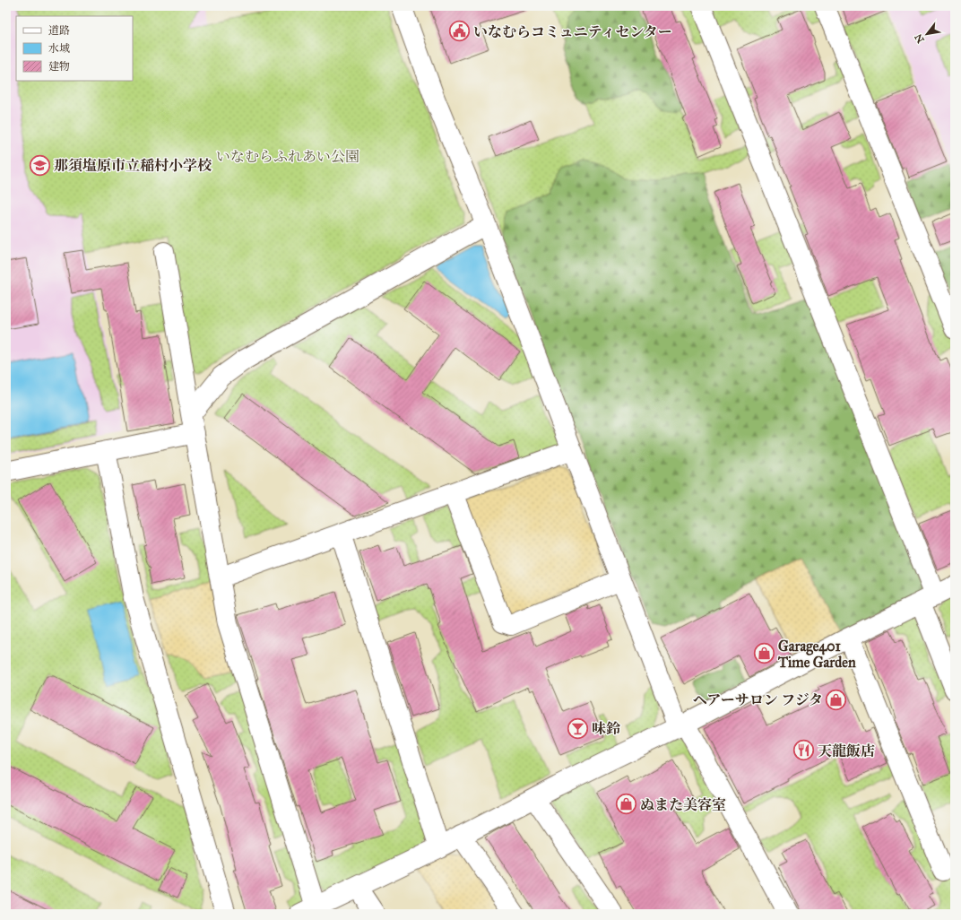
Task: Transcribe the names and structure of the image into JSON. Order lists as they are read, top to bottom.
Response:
{
  "parks": ["いなむらふれあい公園"],
  "places": {
    "public building": ["いなむらコミュニティセンター"],
    "school or university": ["那須塩原市立稲村小学校"],
    "shop": ["Garage401 Time Garden", "ヘアーサロン フジタ", "ぬまた美容室"],
    "bar": ["味鈴"],
    "restaurant": ["天龍飯店"]
  },
  "legend": ["道路", "水域", "建物"],
  "north": "bottom left"
}
